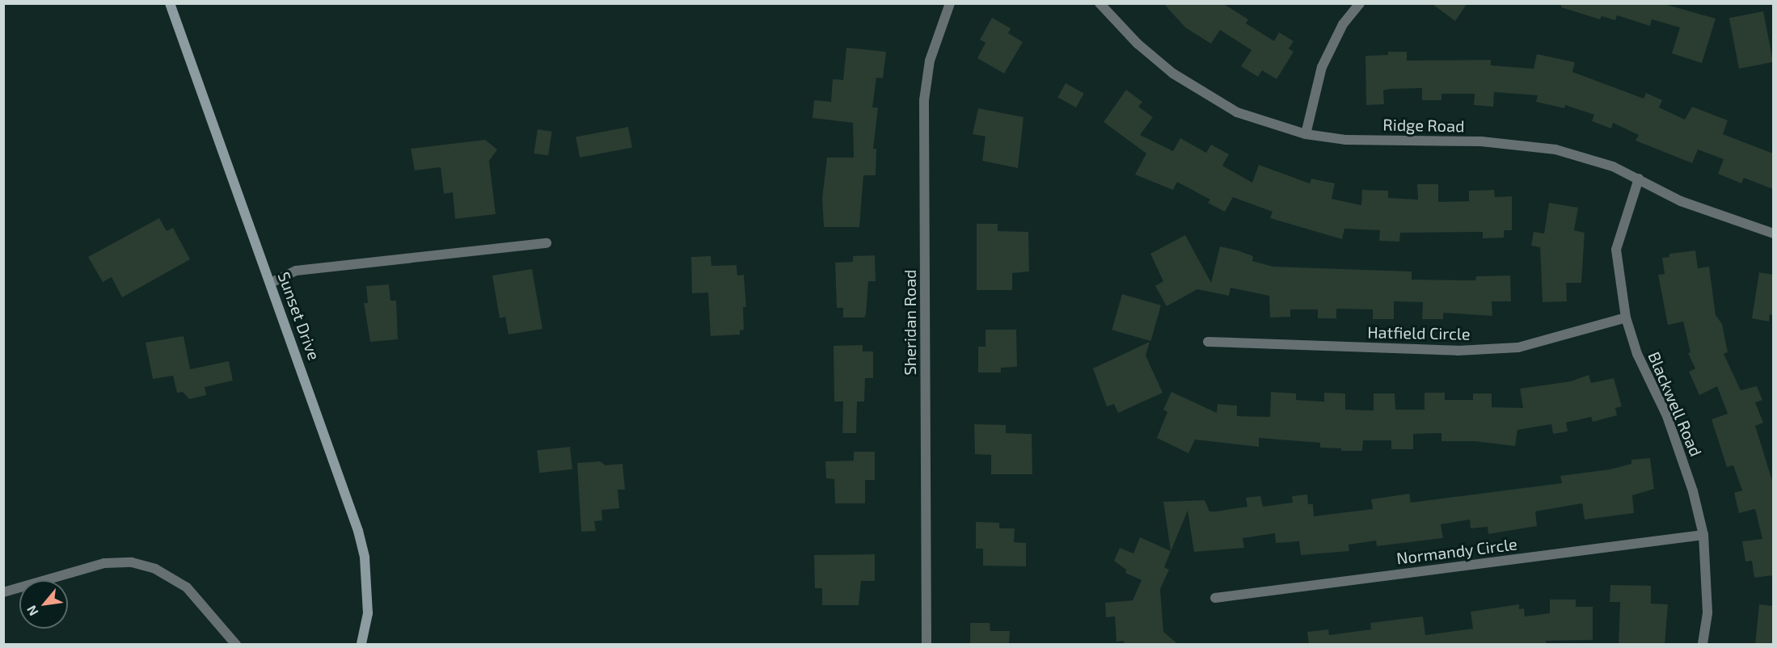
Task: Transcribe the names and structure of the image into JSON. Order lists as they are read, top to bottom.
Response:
{
  "streets": {
    "main road": ["Sunset Drive"],
    "street": [
      "Ridge Road",
      "Sheridan Road",
      "Hatfield Circle",
      "Blackwell Road",
      "Normandy Circle"
    ]
  },
  "crossings": [
    ["Ridge Road", "Blackwell Road"],
    ["Hatfield Circle", "Blackwell Road"],
    ["Blackwell Road", "Normandy Circle"]
  ],
  "north": "bottom left"
}
